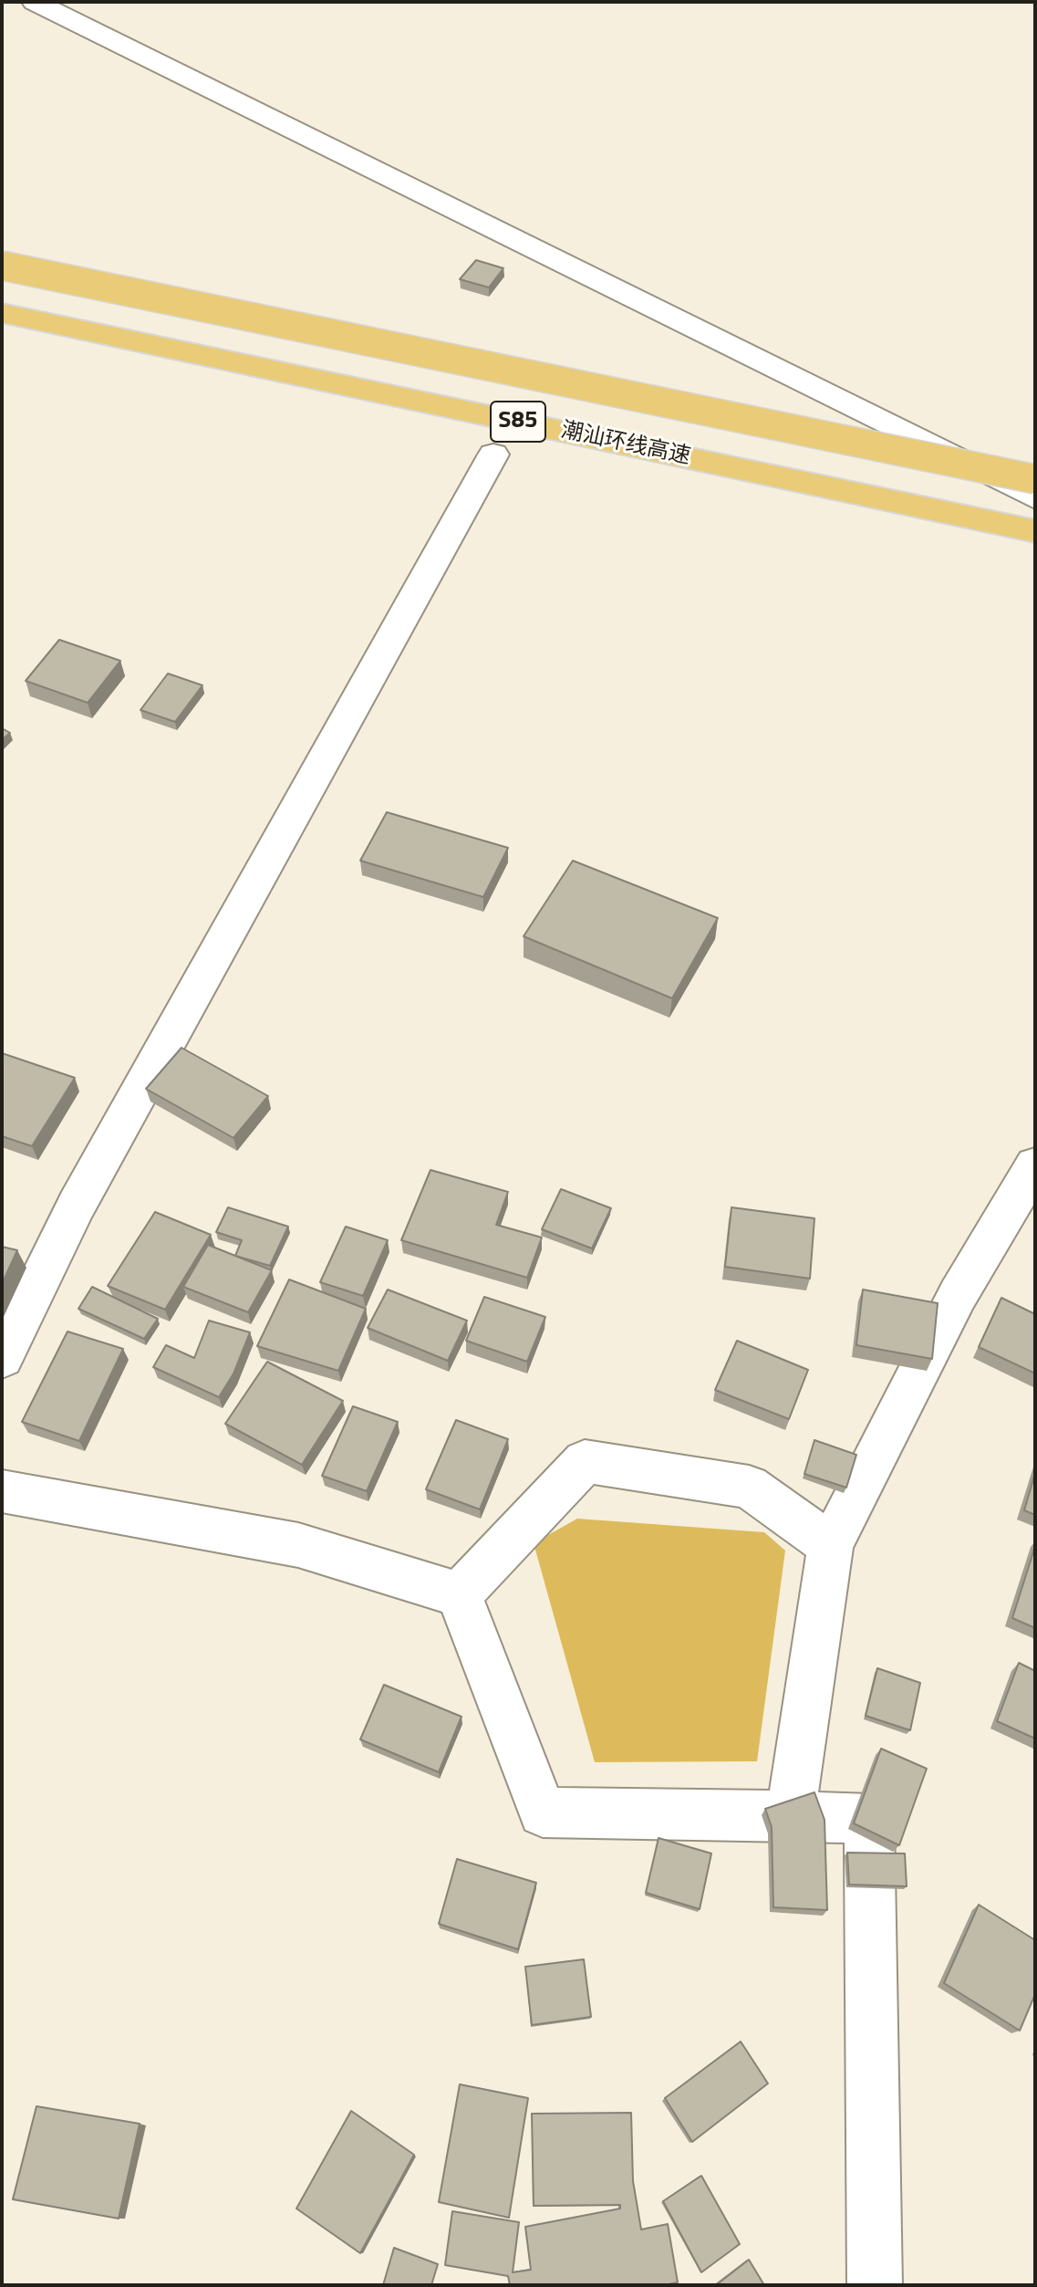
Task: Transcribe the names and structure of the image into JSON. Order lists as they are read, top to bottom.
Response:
{
  "streets": {
    "highway": ["S85", "潮汕环线高速"]
  }
}
